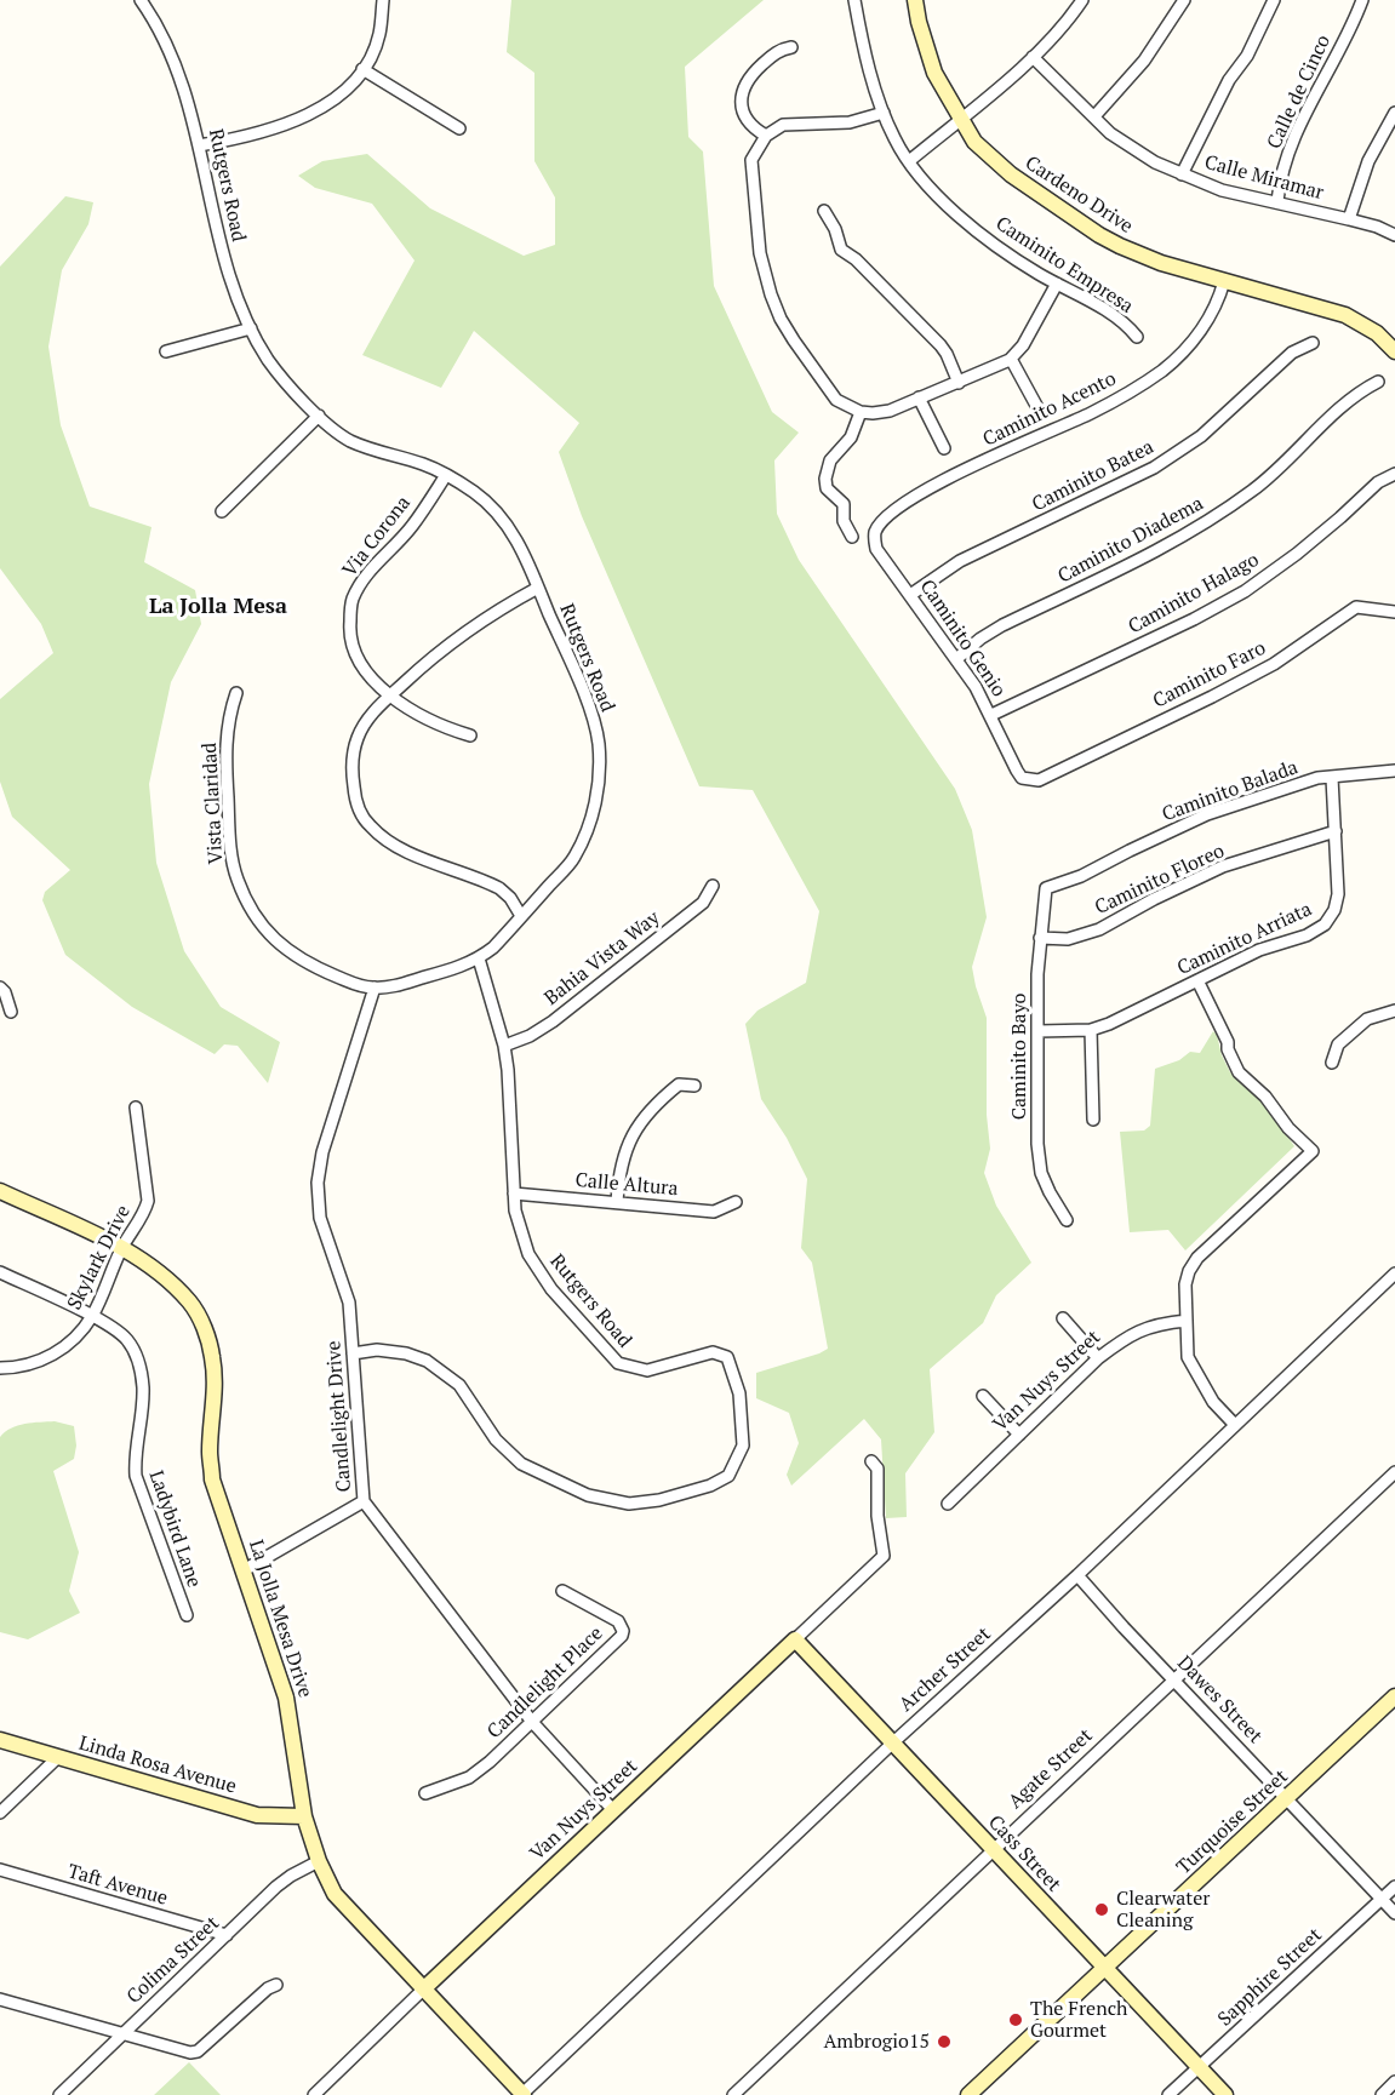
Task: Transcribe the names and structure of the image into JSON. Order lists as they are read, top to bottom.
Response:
{
  "streets": {
    "street": [
      "Calle de Cinco",
      "Calle Miramar",
      "Rutgers Road",
      "Cardeno Drive",
      "Caminito Empresa",
      "Caminito Acento",
      "Caminito Batea",
      "Via Corona",
      "Caminito Diadema",
      "Caminito Halago",
      "Caminito Genio",
      "Caminito Faro",
      "Caminito Balada",
      "Vista Claridad",
      "Caminito Floreo",
      "Caminito Arriata",
      "Bahia Vista Way",
      "Caminito Bayo",
      "Calle Altura",
      "Skylark Drive",
      "Van Nuys Street",
      "Candlelight Drive",
      "Ladybird Lane",
      "La Jolla Mesa Drive",
      "Archer Street",
      "Candlelight Place",
      "Dawes Street",
      "Linda Rosa Avenue",
      "Agate Street",
      "Turquoise Street",
      "Cass Street",
      "Taft Avenue",
      "Colima Street",
      "Sapphire Street"
    ]
  },
  "crossings": [
    ["Calle de Cinco", "Calle Miramar"],
    ["Rutgers Road", "Via Corona"],
    ["Rutgers Road", "Vista Claridad"],
    ["Rutgers Road", "Bahia Vista Way"],
    ["Rutgers Road", "Calle Altura"],
    ["Rutgers Road", "Candlelight Drive"],
    ["Cardeno Drive", "Caminito Acento"],
    ["Caminito Acento", "Caminito Genio"],
    ["Caminito Batea", "Caminito Genio"],
    ["Caminito Diadema", "Caminito Genio"],
    ["Caminito Halago", "Caminito Genio"],
    ["Caminito Genio", "Caminito Faro"],
    ["Caminito Balada", "Caminito Arriata"],
    ["Caminito Balada", "Caminito Bayo"],
    ["Vista Claridad", "Candlelight Drive"],
    ["Caminito Floreo", "Caminito Arriata"],
    ["Caminito Floreo", "Caminito Bayo"],
    ["Caminito Arriata", "Caminito Bayo"],
    ["Skylark Drive", "Ladybird Lane"],
    ["Skylark Drive", "La Jolla Mesa Drive"],
    ["Van Nuys Street", "Candlelight Drive"],
    ["Van Nuys Street", "La Jolla Mesa Drive"],
    ["Van Nuys Street", "Cass Street"],
    ["Candlelight Drive", "Candlelight Place"],
    ["La Jolla Mesa Drive", "Archer Street"],
    ["La Jolla Mesa Drive", "Linda Rosa Avenue"],
    ["La Jolla Mesa Drive", "Colima Street"],
    ["Archer Street", "Dawes Street"],
    ["Archer Street", "Cass Street"],
    ["Dawes Street", "Agate Street"],
    ["Dawes Street", "Turquoise Street"],
    ["Dawes Street", "Sapphire Street"],
    ["Agate Street", "Cass Street"],
    ["Turquoise Street", "Cass Street"],
    ["Cass Street", "Sapphire Street"],
    ["Taft Avenue", "Colima Street"]
  ],
  "districts": ["La Jolla Mesa"],
  "places": ["Clearwater Cleaning", "The French Gourmet", "Ambrogio15"]
}
